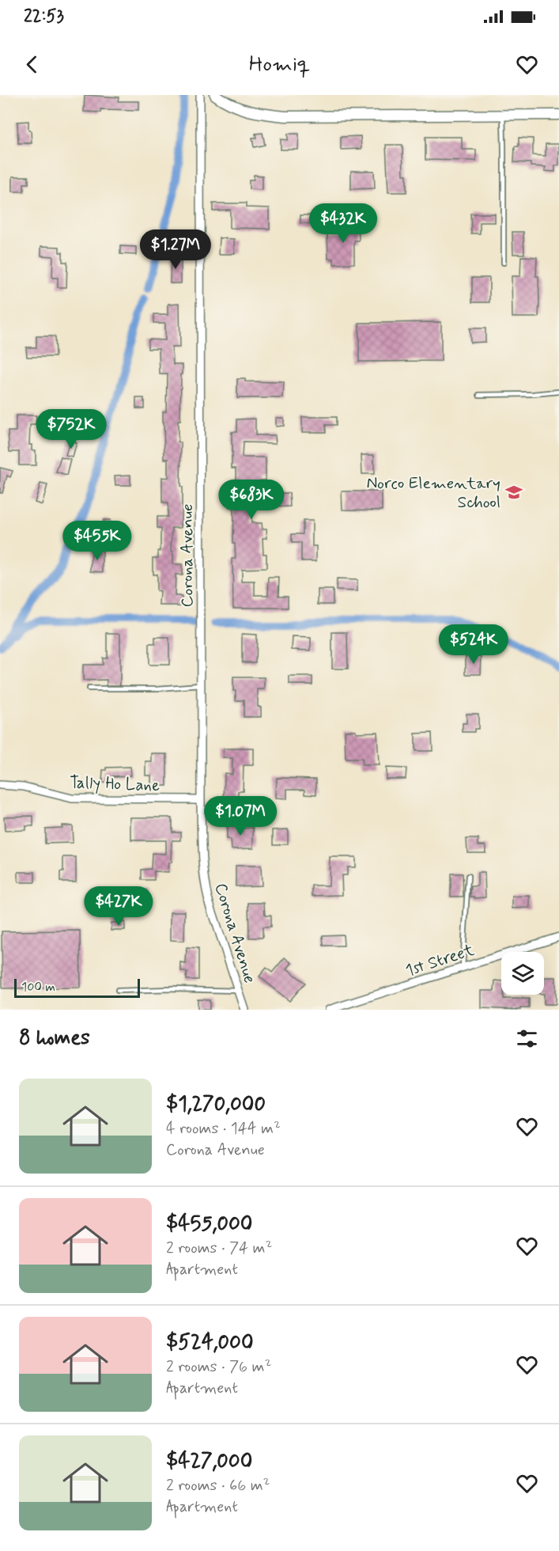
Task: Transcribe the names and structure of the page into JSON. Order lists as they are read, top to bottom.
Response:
{
  "streets": {
    "street": ["Corona Avenue", "Tally Ho Lane", "1st Street"]
  },
  "crossings": [
    ["Corona Avenue", "Tally Ho Lane"]
  ],
  "places": {
    "school or university": ["Norco Elementary School"]
  },
  "scale_bar": "100 m",
  "page": {
    "status": "22:53",
    "header": "Homiq",
    "price": [
      "$432K",
      "$1.27M",
      "$752K",
      "$683K",
      "$455K",
      "$524K",
      "$1.07M",
      "$427K"
    ],
    "scale": "100 m",
    "heading": "8 homes",
    "list": [
      {
        "name": "$1,270,000",
        "note": "4 rooms · 144 m² · Corona Avenue"
      },
      {
        "name": "$455,000",
        "note": "2 rooms · 74 m² · Apartment"
      },
      {
        "name": "$524,000",
        "note": "2 rooms · 76 m² · Apartment"
      },
      {
        "name": "$427,000",
        "note": "2 rooms · 66 m² · Apartment"
      }
    ]
  }
}
